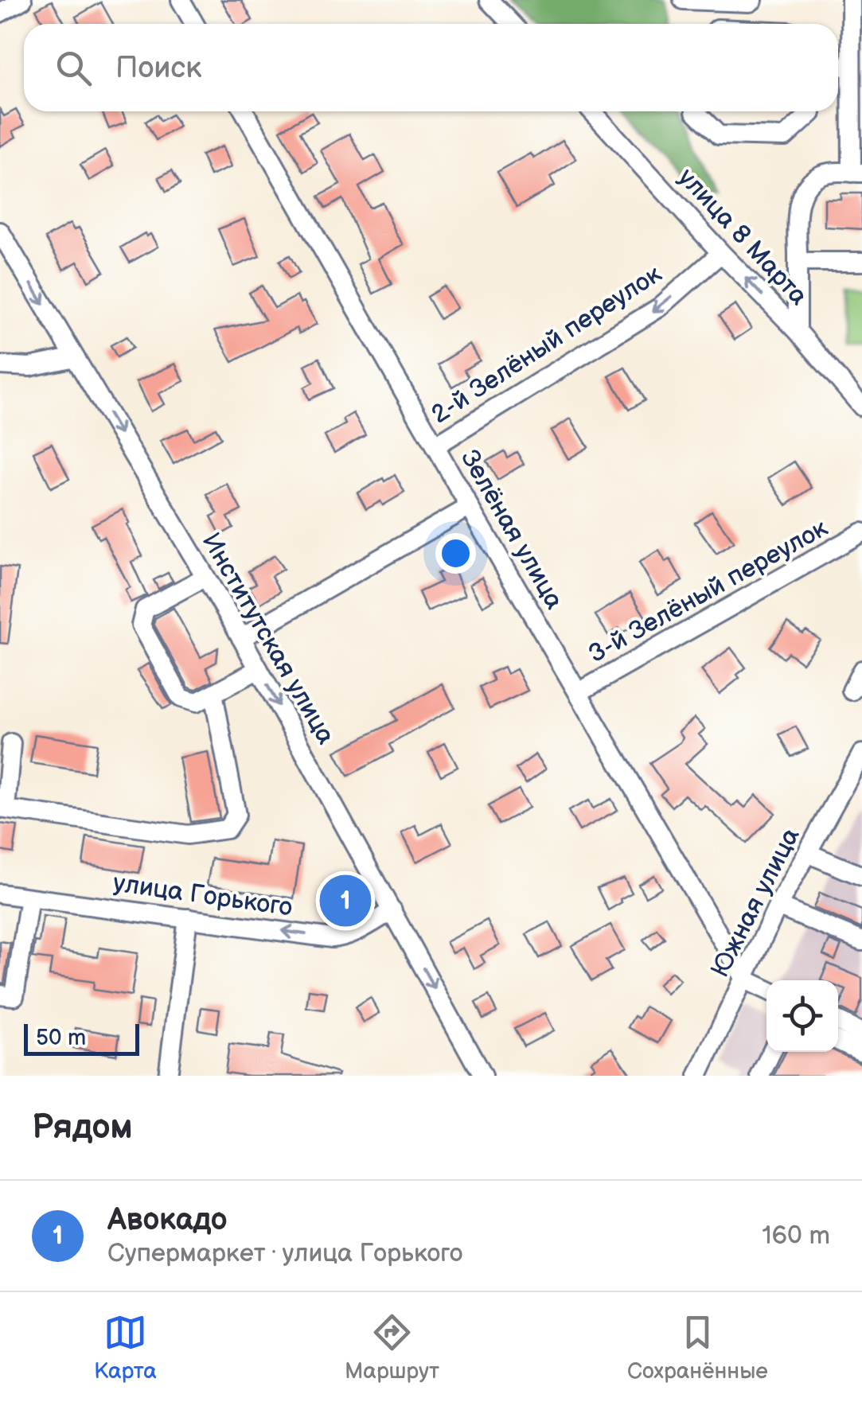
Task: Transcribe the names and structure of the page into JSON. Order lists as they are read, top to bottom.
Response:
{
  "streets": {
    "street": [
      "улица 8 Марта",
      "2-й Зелёный переулок",
      "Зелёная улица",
      "3-й Зелёный переулок",
      "Институтская улица",
      "улица Горького",
      "Южная улица"
    ]
  },
  "crossings": [
    ["улица 8 Марта", "2-й Зелёный переулок"],
    ["2-й Зелёный переулок", "Зелёная улица"],
    ["Зелёная улица", "3-й Зелёный переулок"],
    ["Зелёная улица", "Южная улица"],
    ["Институтская улица", "улица Горького"]
  ],
  "one_way": ["2-й Зелёный переулок", "Институтская улица", "улица Горького"],
  "scale_bar": "50 m",
  "page": {
    "search": "Поиск",
    "pins": "1",
    "scale": "50 m",
    "heading": "Рядом",
    "list": [
      {
        "mark": "1",
        "name": "Авокадо",
        "note": "Супермаркет · улица Горького",
        "value": "160 m"
      }
    ],
    "nav": ["Карта", "Маршрут", "Сохранённые"]
  }
}
